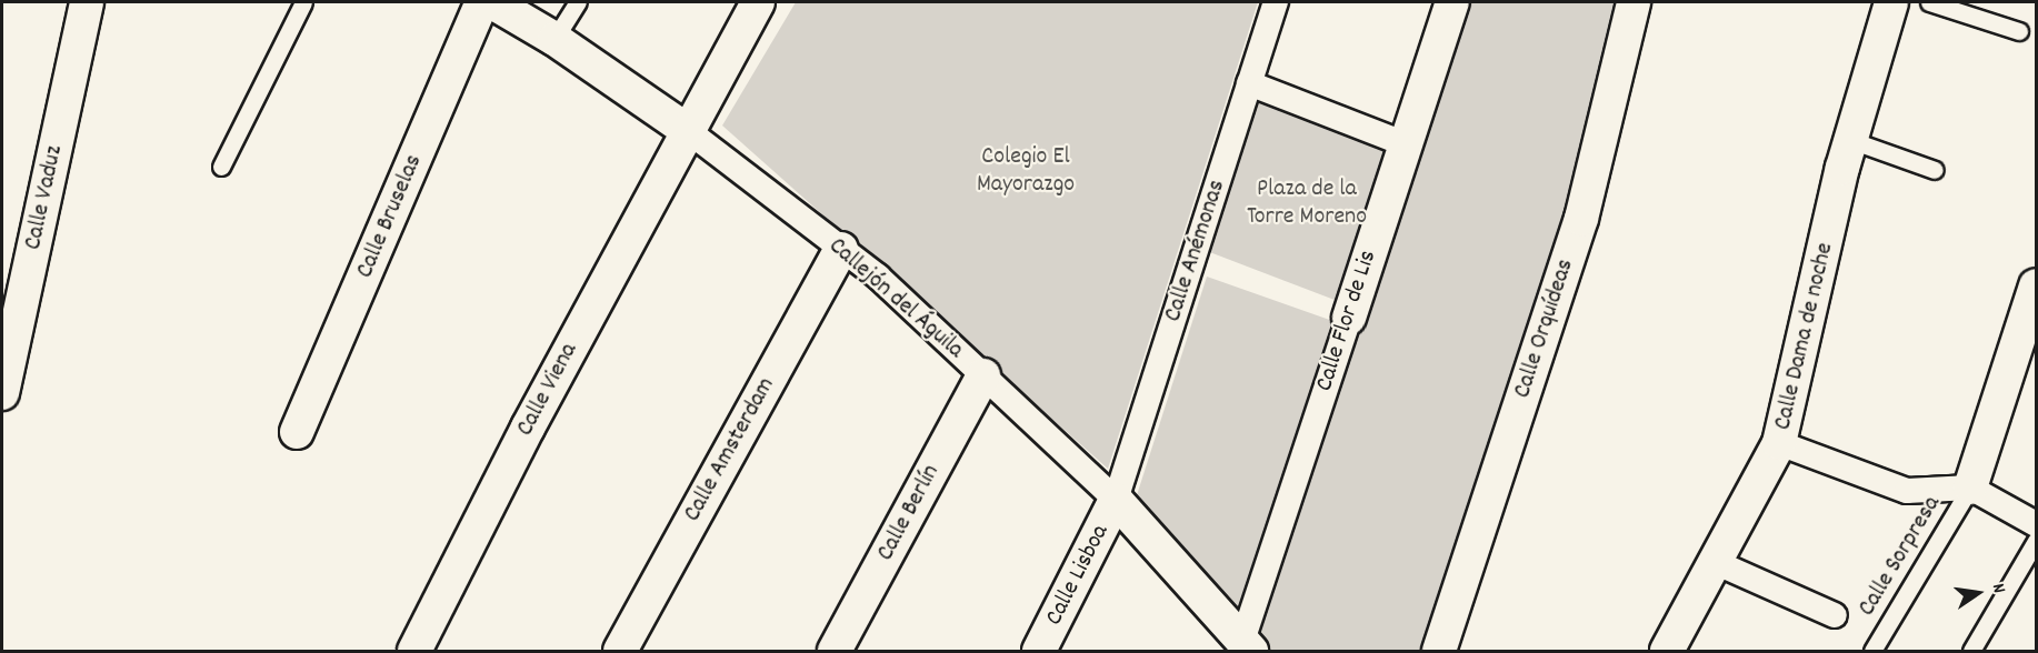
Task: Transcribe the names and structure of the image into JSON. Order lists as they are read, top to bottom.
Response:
{
  "streets": {
    "street": [
      "Calle Vaduz",
      "Calle Bruselas",
      "Calle Anémonas",
      "Callejón del Águila",
      "Calle Flor de Lis",
      "Calle Orquídeas",
      "Calle Dama de noche",
      "Calle Viena",
      "Calle Amsterdam",
      "Calle Berlín",
      "Calle Lisboa"
    ],
    "lane": ["Calle Sorpresa"]
  },
  "crossings": [
    ["Calle Anémonas", "Callejón del Águila"],
    ["Calle Anémonas", "Calle Lisboa"],
    ["Callejón del Águila", "Calle Flor de Lis"],
    ["Callejón del Águila", "Calle Viena"],
    ["Callejón del Águila", "Calle Amsterdam"],
    ["Callejón del Águila", "Calle Berlín"],
    ["Callejón del Águila", "Calle Lisboa"]
  ],
  "parks": ["Colegio El Mayorazgo", "Plaza de la Torre Moreno"],
  "north": "right"
}
